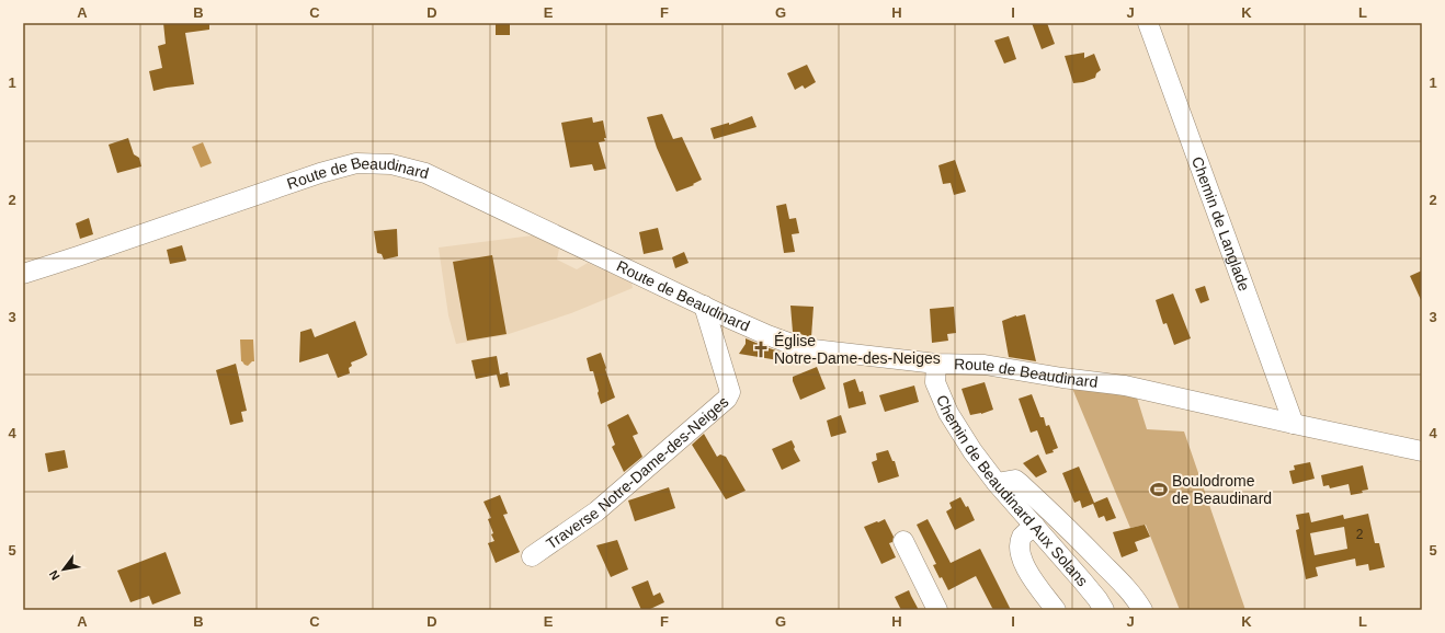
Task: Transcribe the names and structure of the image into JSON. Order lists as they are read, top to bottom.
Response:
{
  "streets": {
    "street": [
      "Route de Beaudinard",
      "Chemin de Langlade",
      "Traverse Notre-Dame-des-Neiges",
      "Chemin de Beaudinard Aux Solans"
    ]
  },
  "crossings": [
    ["Route de Beaudinard", "Chemin de Langlade"],
    ["Route de Beaudinard", "Traverse Notre-Dame-des-Neiges"],
    ["Route de Beaudinard", "Chemin de Beaudinard Aux Solans"]
  ],
  "places": {
    "church": ["Église Notre-Dame-des-Neiges"],
    "sports": ["Boulodrome de Beaudinard"]
  },
  "house_numbers": ["2"],
  "north": "bottom left",
  "grid": {
    "columns": [
      "A",
      "B",
      "C",
      "D",
      "E",
      "F",
      "G",
      "H",
      "I",
      "J",
      "K",
      "L"
    ],
    "rows": [
      "1",
      "2",
      "3",
      "4",
      "5"
    ]
  }
}
